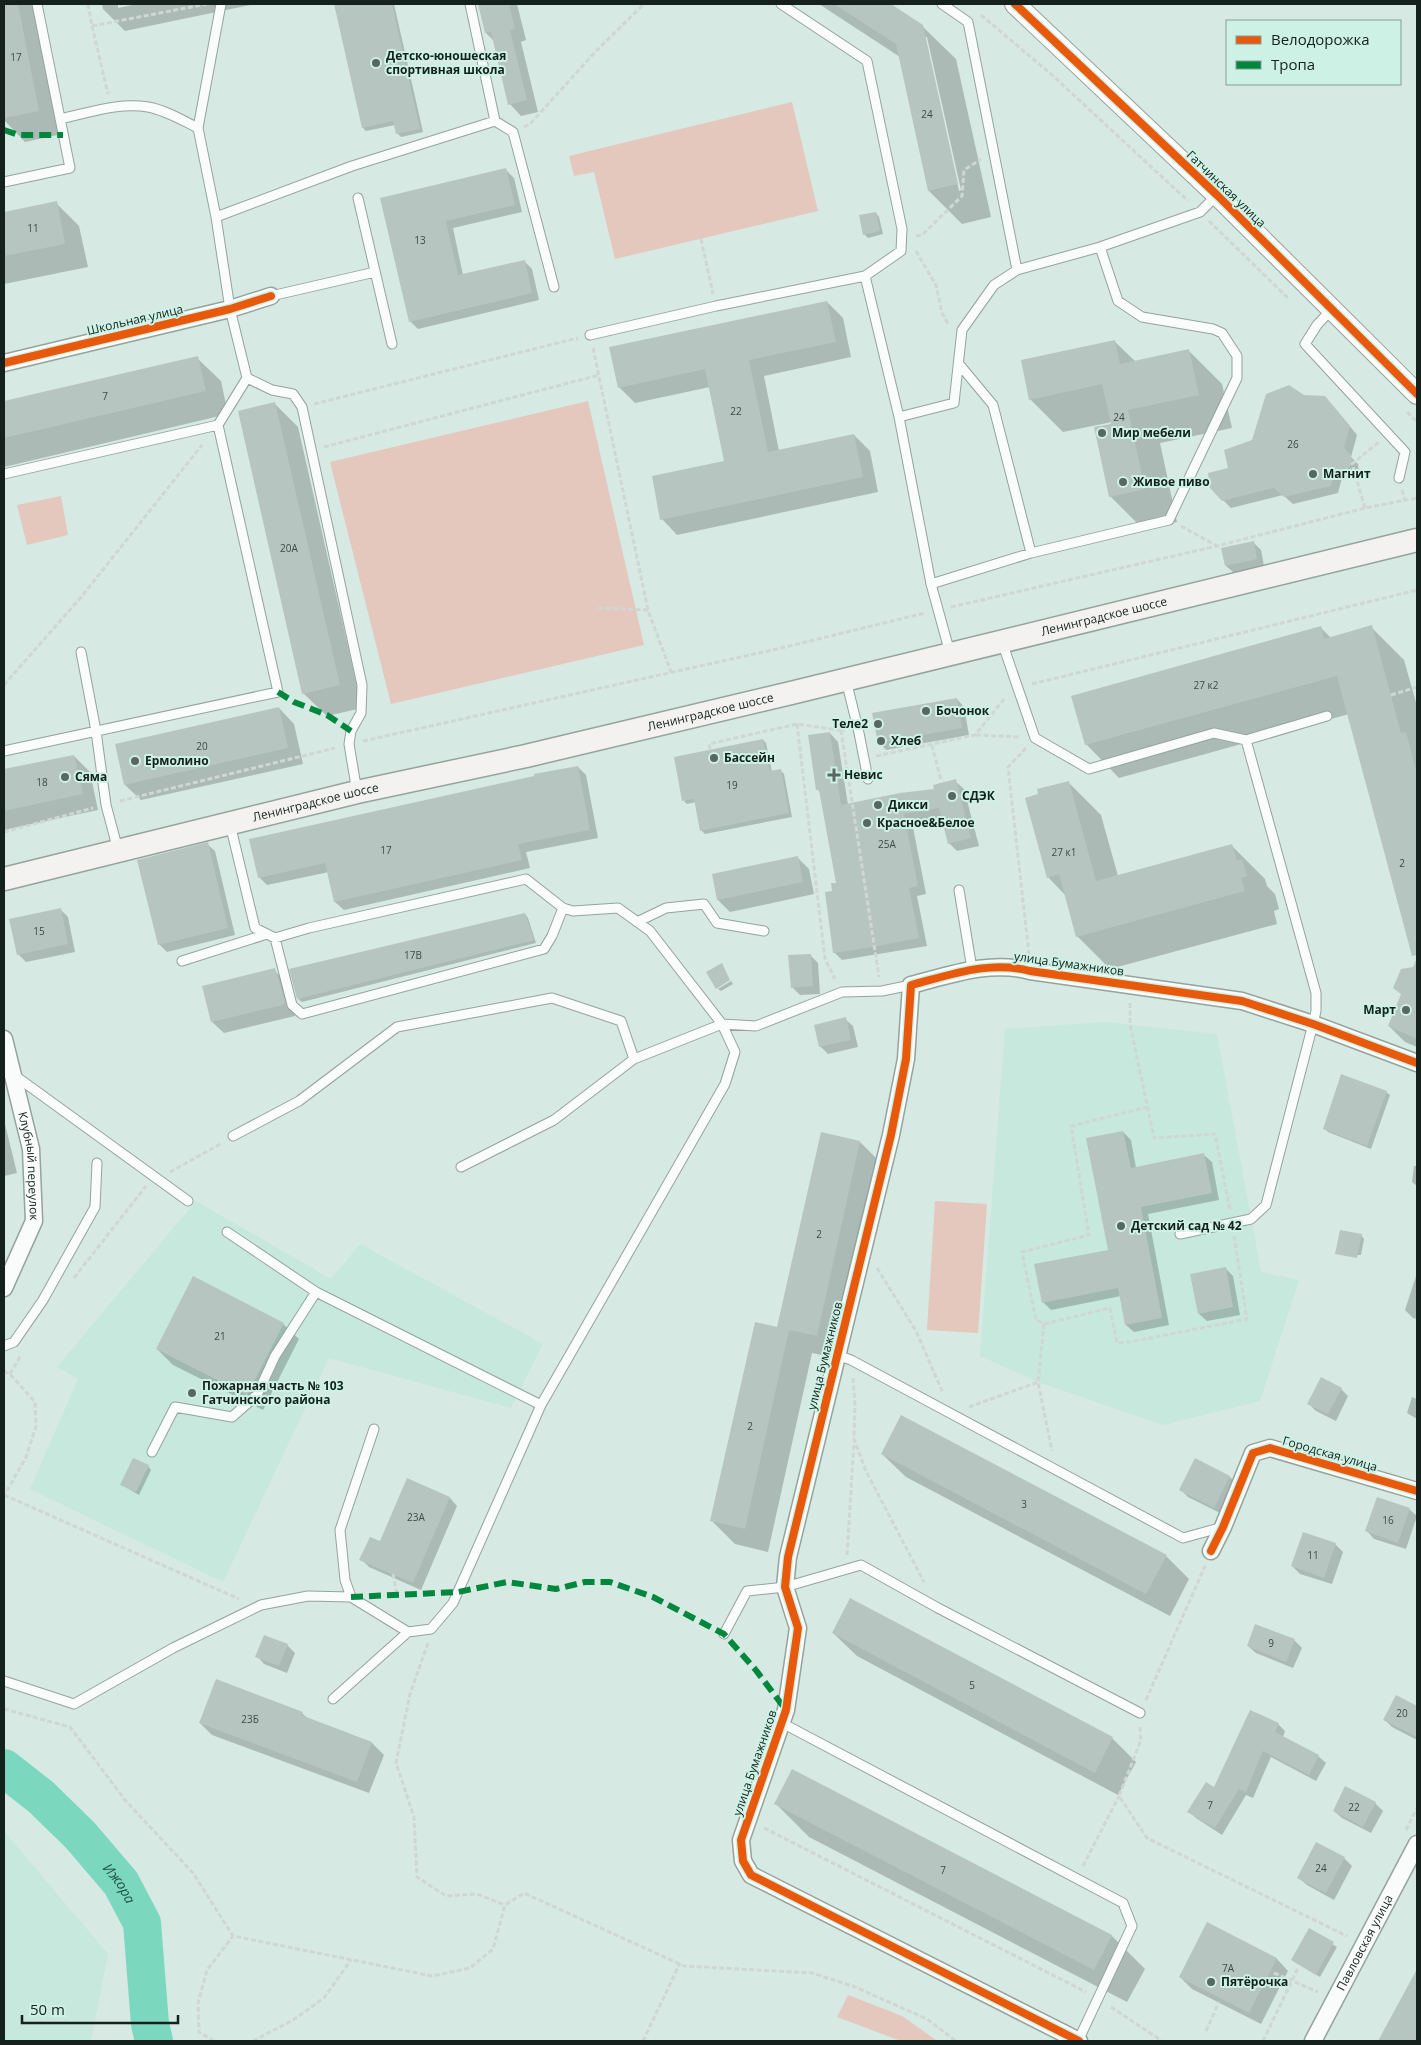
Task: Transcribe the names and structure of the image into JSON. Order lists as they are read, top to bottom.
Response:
{
  "streets": {
    "main road": ["Ленинградское шоссе"],
    "street": [
      "Гатчинская улица",
      "Школьная улица",
      "улица Бумажников",
      "Клубный переулок",
      "Городская улица",
      "Павловская улица"
    ]
  },
  "water": ["Ижора"],
  "places": {
    "other": [
      "Детско-юношеская спортивная школа",
      "Мир мебели",
      "Магнит",
      "Живое пиво",
      "Бочонок",
      "Теле2",
      "Хлеб",
      "Бассейн",
      "Ермолино",
      "Сяма",
      "СДЭК",
      "Дикси",
      "Красное&Белое",
      "Март",
      "Детский сад № 42",
      "Пожарная часть № 103 Гатчинского района",
      "Пятёрочка"
    ],
    "health": ["Невис"]
  },
  "house_numbers": [
    "17",
    "24",
    "11",
    "13",
    "7",
    "22",
    "24",
    "26",
    "20А",
    "27 к2",
    "20",
    "18",
    "19",
    "25А",
    "17",
    "27 к1",
    "2",
    "15",
    "17В",
    "2",
    "21",
    "2",
    "3",
    "23А",
    "16",
    "11",
    "9",
    "5",
    "20",
    "23Б",
    "7",
    "22",
    "24",
    "7",
    "7А"
  ],
  "legend": ["Велодорожка", "Тропа"],
  "scale_bar": "50 m"
}
